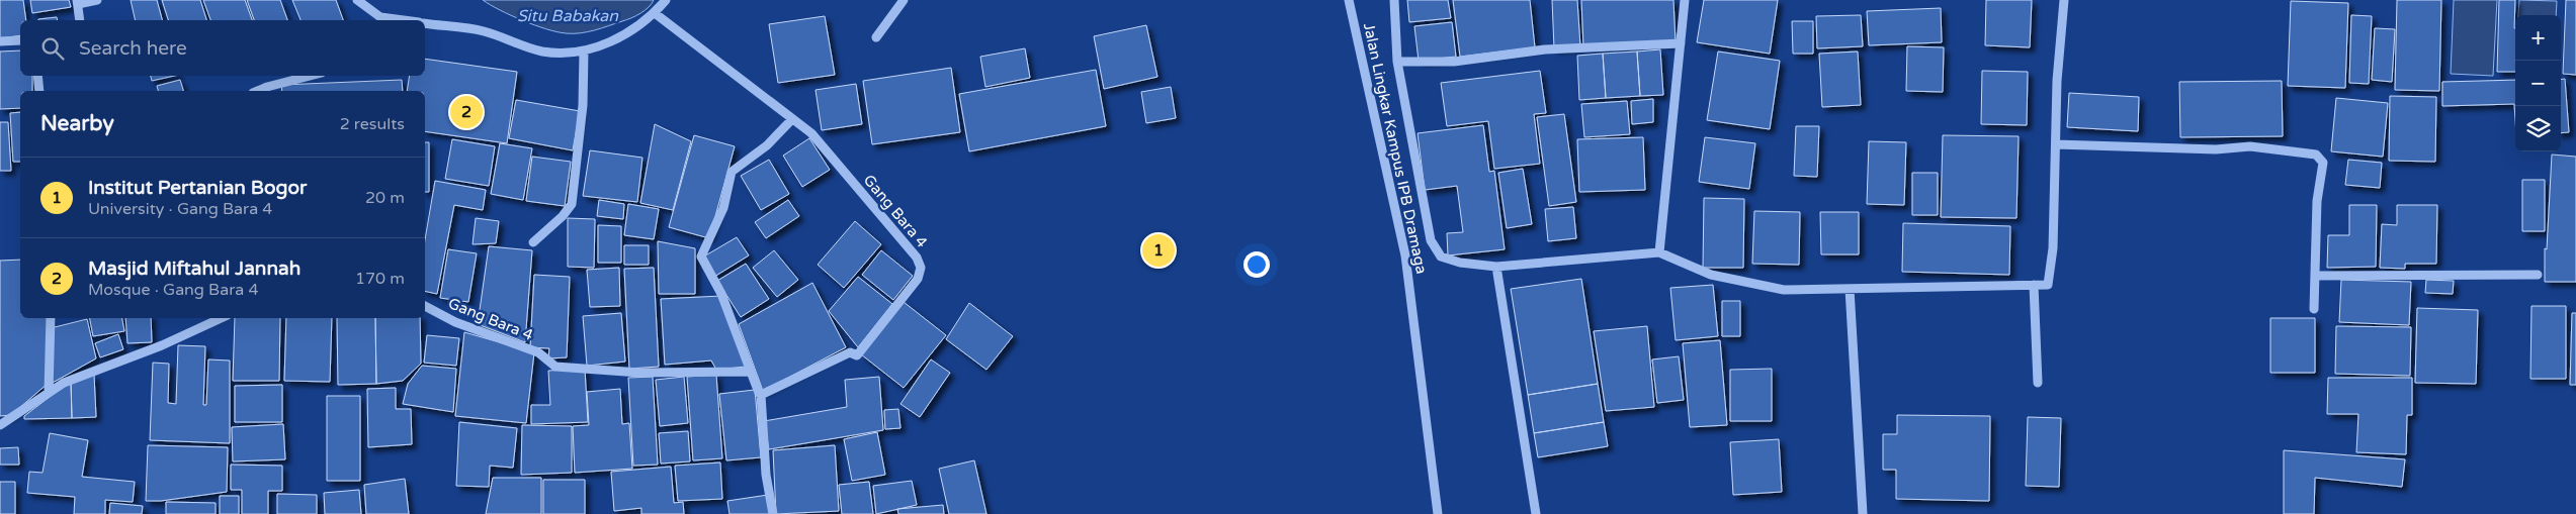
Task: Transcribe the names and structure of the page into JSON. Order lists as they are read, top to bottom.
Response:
{
  "streets": {
    "street": ["Jalan Lingkar Kampus IPB Dramaga", "Gang Bara 4"]
  },
  "water": ["Situ Babakan"],
  "page": {
    "map_buttons": ["+", "−"],
    "search": "Search here",
    "heading": ["Nearby", "2 results"],
    "pins": ["2", "1"],
    "list": [
      {
        "mark": "1",
        "name": "Institut Pertanian Bogor",
        "note": "University · Gang Bara 4",
        "value": "20 m"
      },
      {
        "mark": "2",
        "name": "Masjid Miftahul Jannah",
        "note": "Mosque · Gang Bara 4",
        "value": "170 m"
      }
    ]
  }
}
